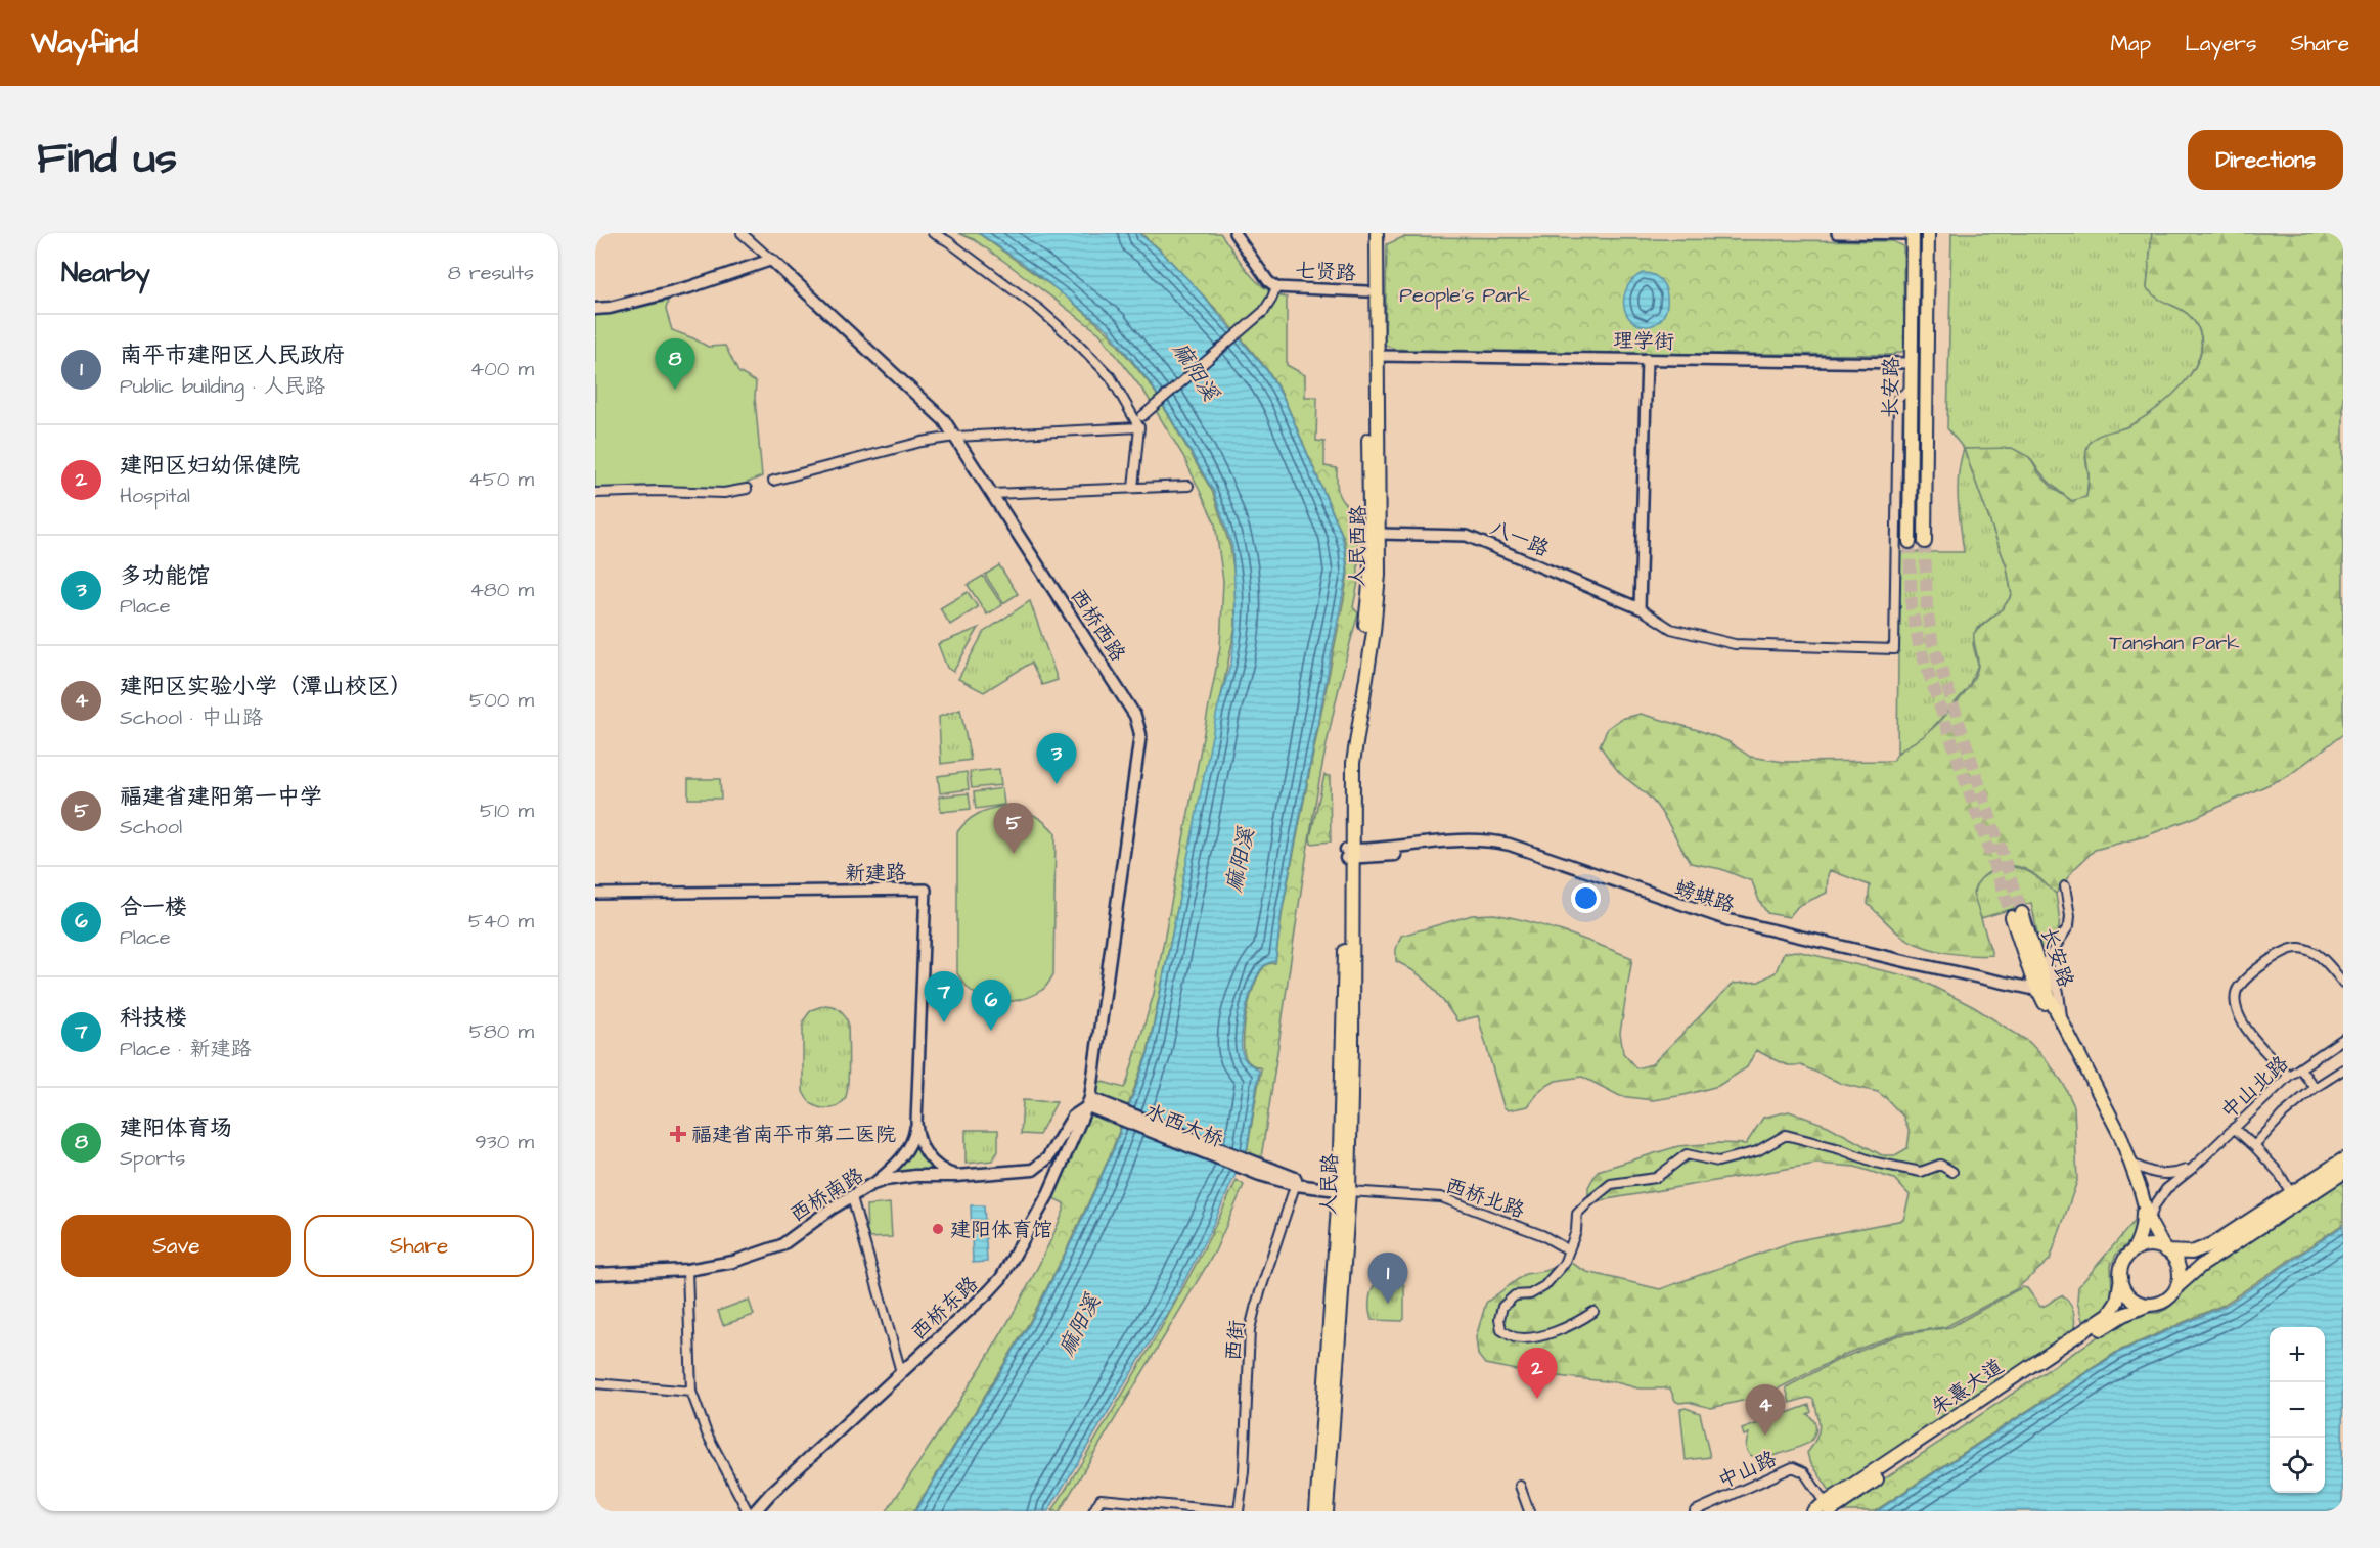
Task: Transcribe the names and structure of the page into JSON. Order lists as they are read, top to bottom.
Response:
{
  "streets": {
    "main road": [
      "长安路",
      "人民西路",
      "西桥西路",
      "螃蜞路",
      "水西大桥",
      "人民路",
      "西桥南路",
      "西桥东路",
      "朱熹大道"
    ],
    "street": [
      "七贤路",
      "理学街",
      "八一路",
      "新建路",
      "中山北路",
      "西桥北路",
      "西街",
      "中山路"
    ]
  },
  "crossings": [
    ["七贤路", "人民西路"],
    ["理学街", "长安路"],
    ["理学街", "人民西路"],
    ["长安路", "螃蜞路"],
    ["八一路", "人民西路"],
    ["人民西路", "螃蜞路"],
    ["人民西路", "人民路"],
    ["西桥西路", "水西大桥"],
    ["西桥西路", "西桥南路"],
    ["西桥西路", "西桥东路"],
    ["新建路", "西桥南路"],
    ["螃蜞路", "人民路"],
    ["水西大桥", "人民路"],
    ["水西大桥", "西桥南路"],
    ["水西大桥", "西桥北路"],
    ["水西大桥", "西桥东路"],
    ["水西大桥", "西街"],
    ["人民路", "西桥北路"],
    ["西桥南路", "西桥东路"],
    ["朱熹大道", "中山路"]
  ],
  "water": ["麻阳溪"],
  "parks": ["People's Park", "Tanshan Park"],
  "places": {
    "health": ["福建省南平市第二医院"],
    "other": ["建阳体育馆"]
  },
  "page": {
    "header": "Wayfind",
    "nav": ["Map", "Layers", "Share"],
    "title": "Find us",
    "buttons": [
      "Directions",
      ["Save", "Share"]
    ],
    "heading": ["Nearby", "8 results"],
    "list": [
      {
        "mark": "1",
        "name": "南平市建阳区人民政府",
        "note": "Public building · 人民路",
        "value": "400 m"
      },
      {
        "mark": "2",
        "name": "建阳区妇幼保健院",
        "note": "Hospital",
        "value": "450 m"
      },
      {
        "mark": "3",
        "name": "多功能馆",
        "note": "Place",
        "value": "480 m"
      },
      {
        "mark": "4",
        "name": "建阳区实验小学（潭山校区）",
        "note": "School · 中山路",
        "value": "500 m"
      },
      {
        "mark": "5",
        "name": "福建省建阳第一中学",
        "note": "School",
        "value": "510 m"
      },
      {
        "mark": "6",
        "name": "合一楼",
        "note": "Place",
        "value": "540 m"
      },
      {
        "mark": "7",
        "name": "科技楼",
        "note": "Place · 新建路",
        "value": "580 m"
      },
      {
        "mark": "8",
        "name": "建阳体育场",
        "note": "Sports",
        "value": "930 m"
      }
    ],
    "pins": [
      "8",
      "3",
      "5",
      "7",
      "6",
      "1",
      "2",
      "4"
    ],
    "map_buttons": ["+", "−"]
  }
}
